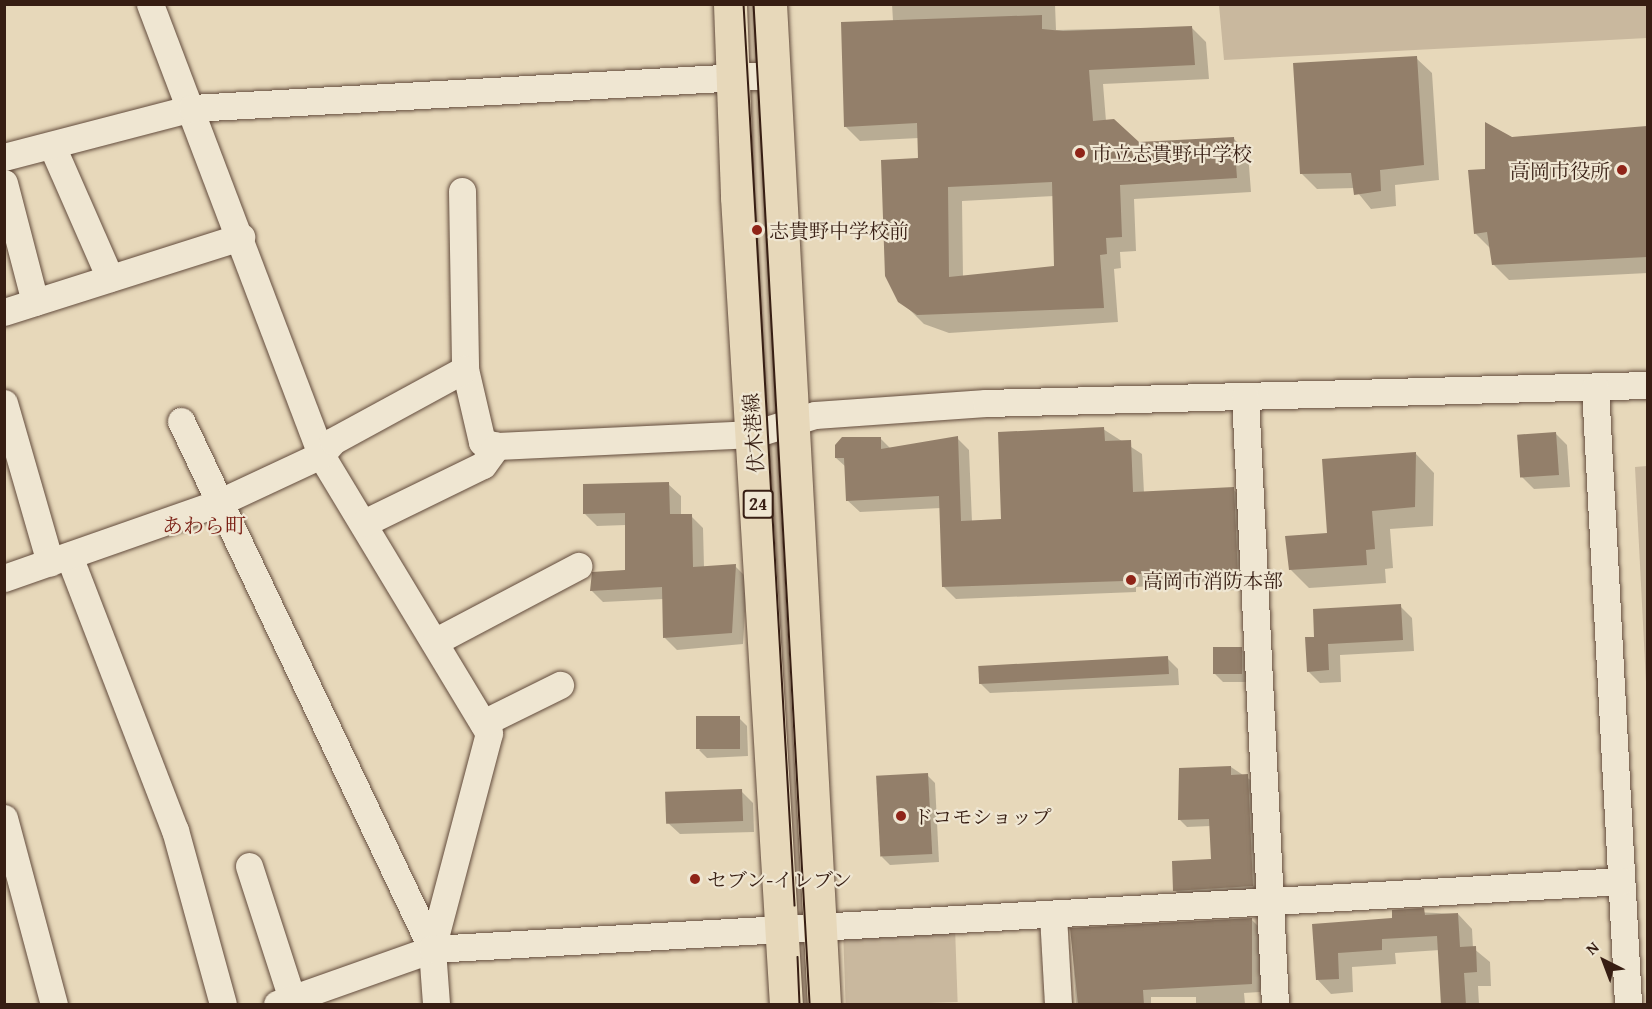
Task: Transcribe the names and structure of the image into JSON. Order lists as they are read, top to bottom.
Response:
{
  "streets": {
    "main road": ["伏木港線", "24"]
  },
  "districts": ["あわら町"],
  "places": [
    "市立志貴野中学校",
    "高岡市役所",
    "志貴野中学校前",
    "高岡市消防本部",
    "ドコモショップ",
    "セブン-イレブン"
  ],
  "north": "top left"
}
